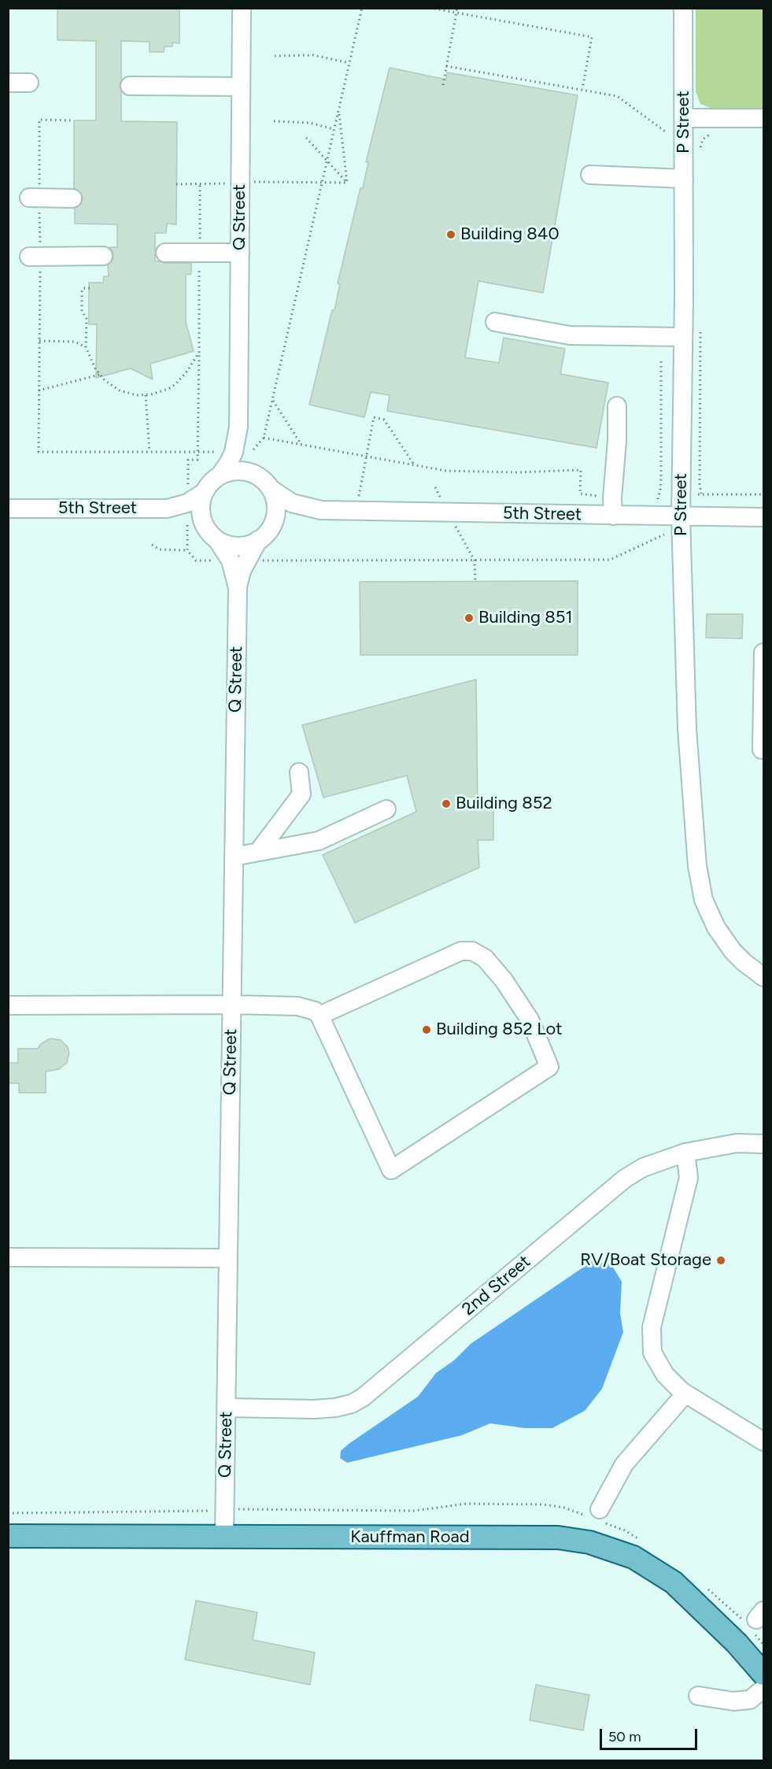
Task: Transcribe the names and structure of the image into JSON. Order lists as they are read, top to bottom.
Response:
{
  "streets": {
    "main road": ["Kauffman Road"],
    "street": [
      "P Street",
      "Q Street",
      "5th Street",
      "2nd Street"
    ]
  },
  "crossings": [
    ["P Street", "5th Street"],
    ["Q Street", "5th Street"],
    ["Q Street", "2nd Street"],
    ["Q Street", "Kauffman Road"]
  ],
  "places": [
    "Building 840",
    "Building 851",
    "Building 852",
    "Building 852 Lot",
    "RV/Boat Storage"
  ],
  "scale_bar": "50 m"
}
